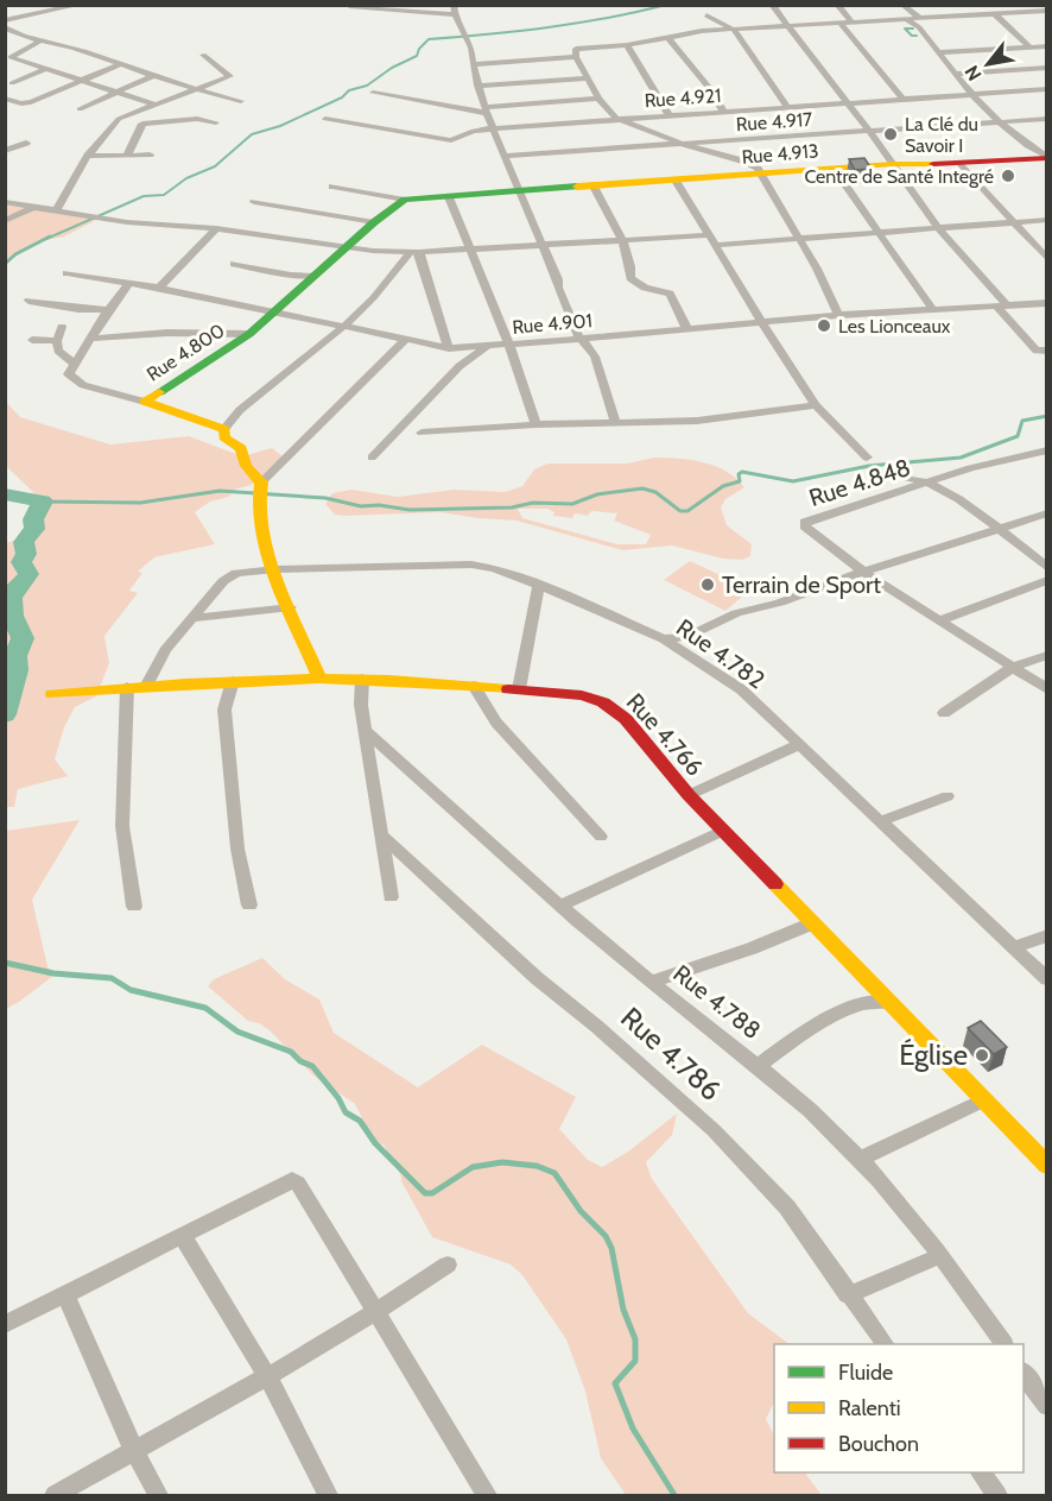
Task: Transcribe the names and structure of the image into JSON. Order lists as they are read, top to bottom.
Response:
{
  "streets": {
    "street": [
      "Rue 4.921",
      "Rue 4.917",
      "Rue 4.913",
      "Rue 4.901",
      "Rue 4.800",
      "Rue 4.848",
      "Rue 4.782",
      "Rue 4.766",
      "Rue 4.788",
      "Rue 4.786"
    ]
  },
  "crossings": [
    ["Rue 4.901", "Rue 4.800"],
    ["Rue 4.782", "Rue 4.766"]
  ],
  "places": [
    "La Clé du Savoir I",
    "Centre de Santé Integré",
    "Les Lionceaux",
    "Terrain de Sport",
    "Église"
  ],
  "legend": ["Fluide", "Ralenti", "Bouchon"],
  "north": "bottom left"
}
